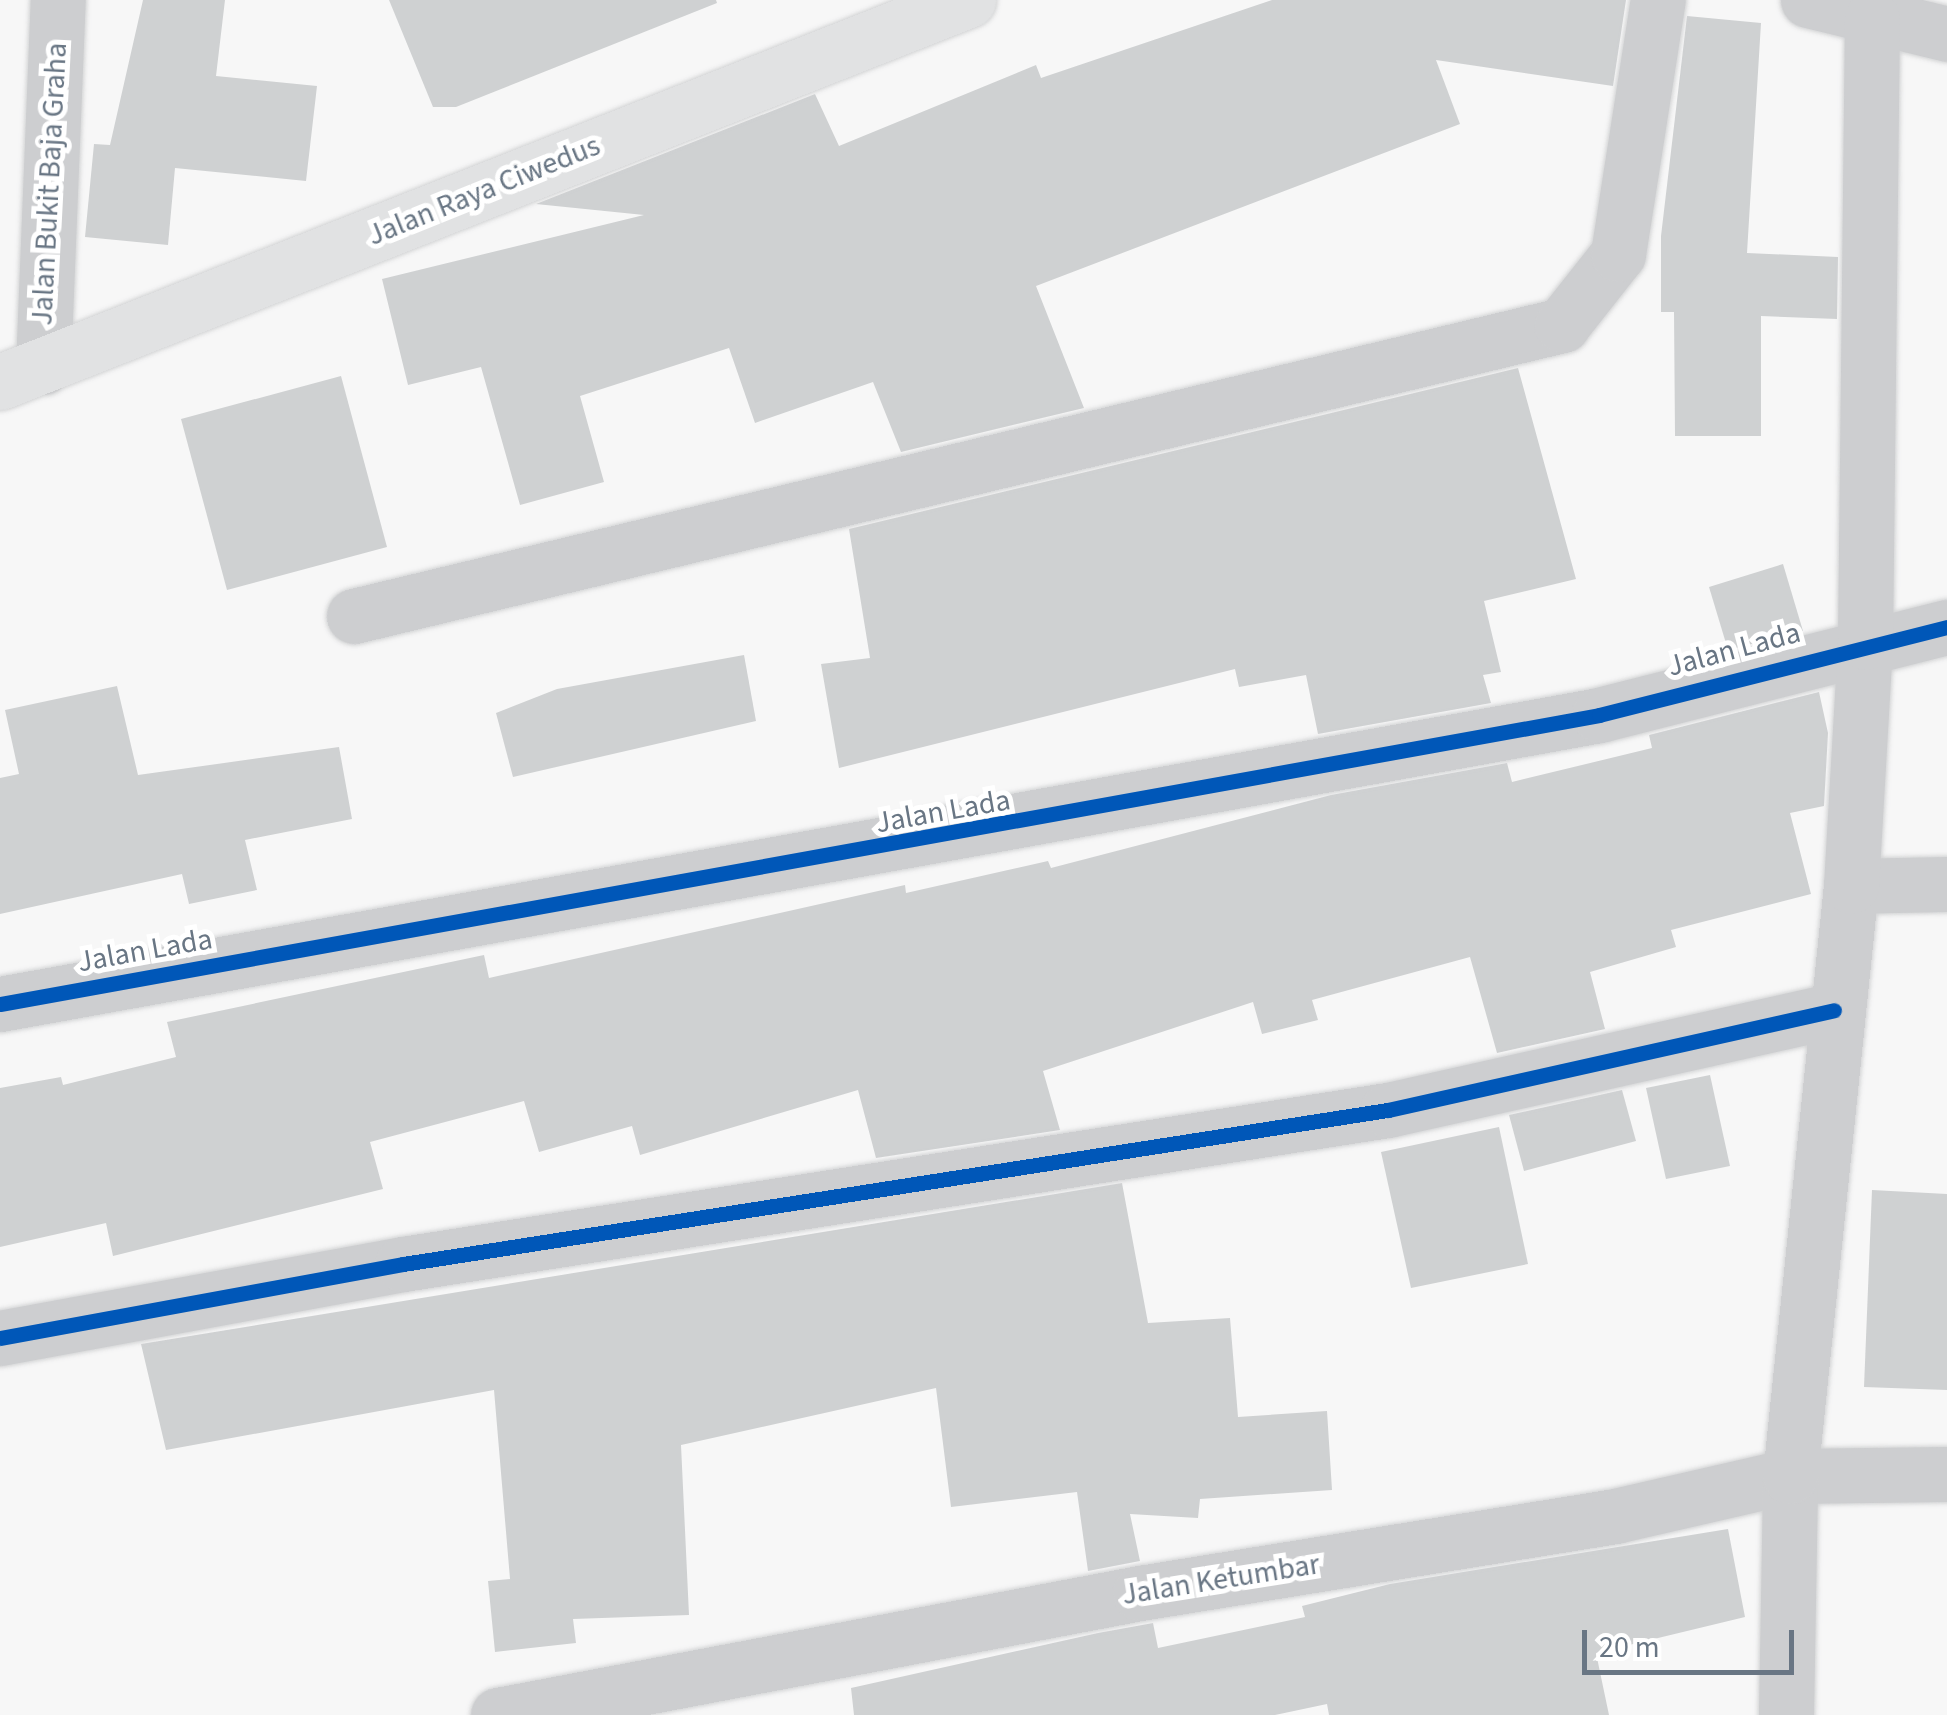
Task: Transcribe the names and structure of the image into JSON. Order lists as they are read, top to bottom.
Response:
{
  "streets": {
    "street": [
      "Jalan Bukit Baja Graha",
      "Jalan Raya Ciwedus",
      "Jalan Lada",
      "Jalan Ketumbar"
    ]
  },
  "crossings": [
    ["Jalan Bukit Baja Graha", "Jalan Raya Ciwedus"]
  ],
  "scale_bar": "20 m"
}
